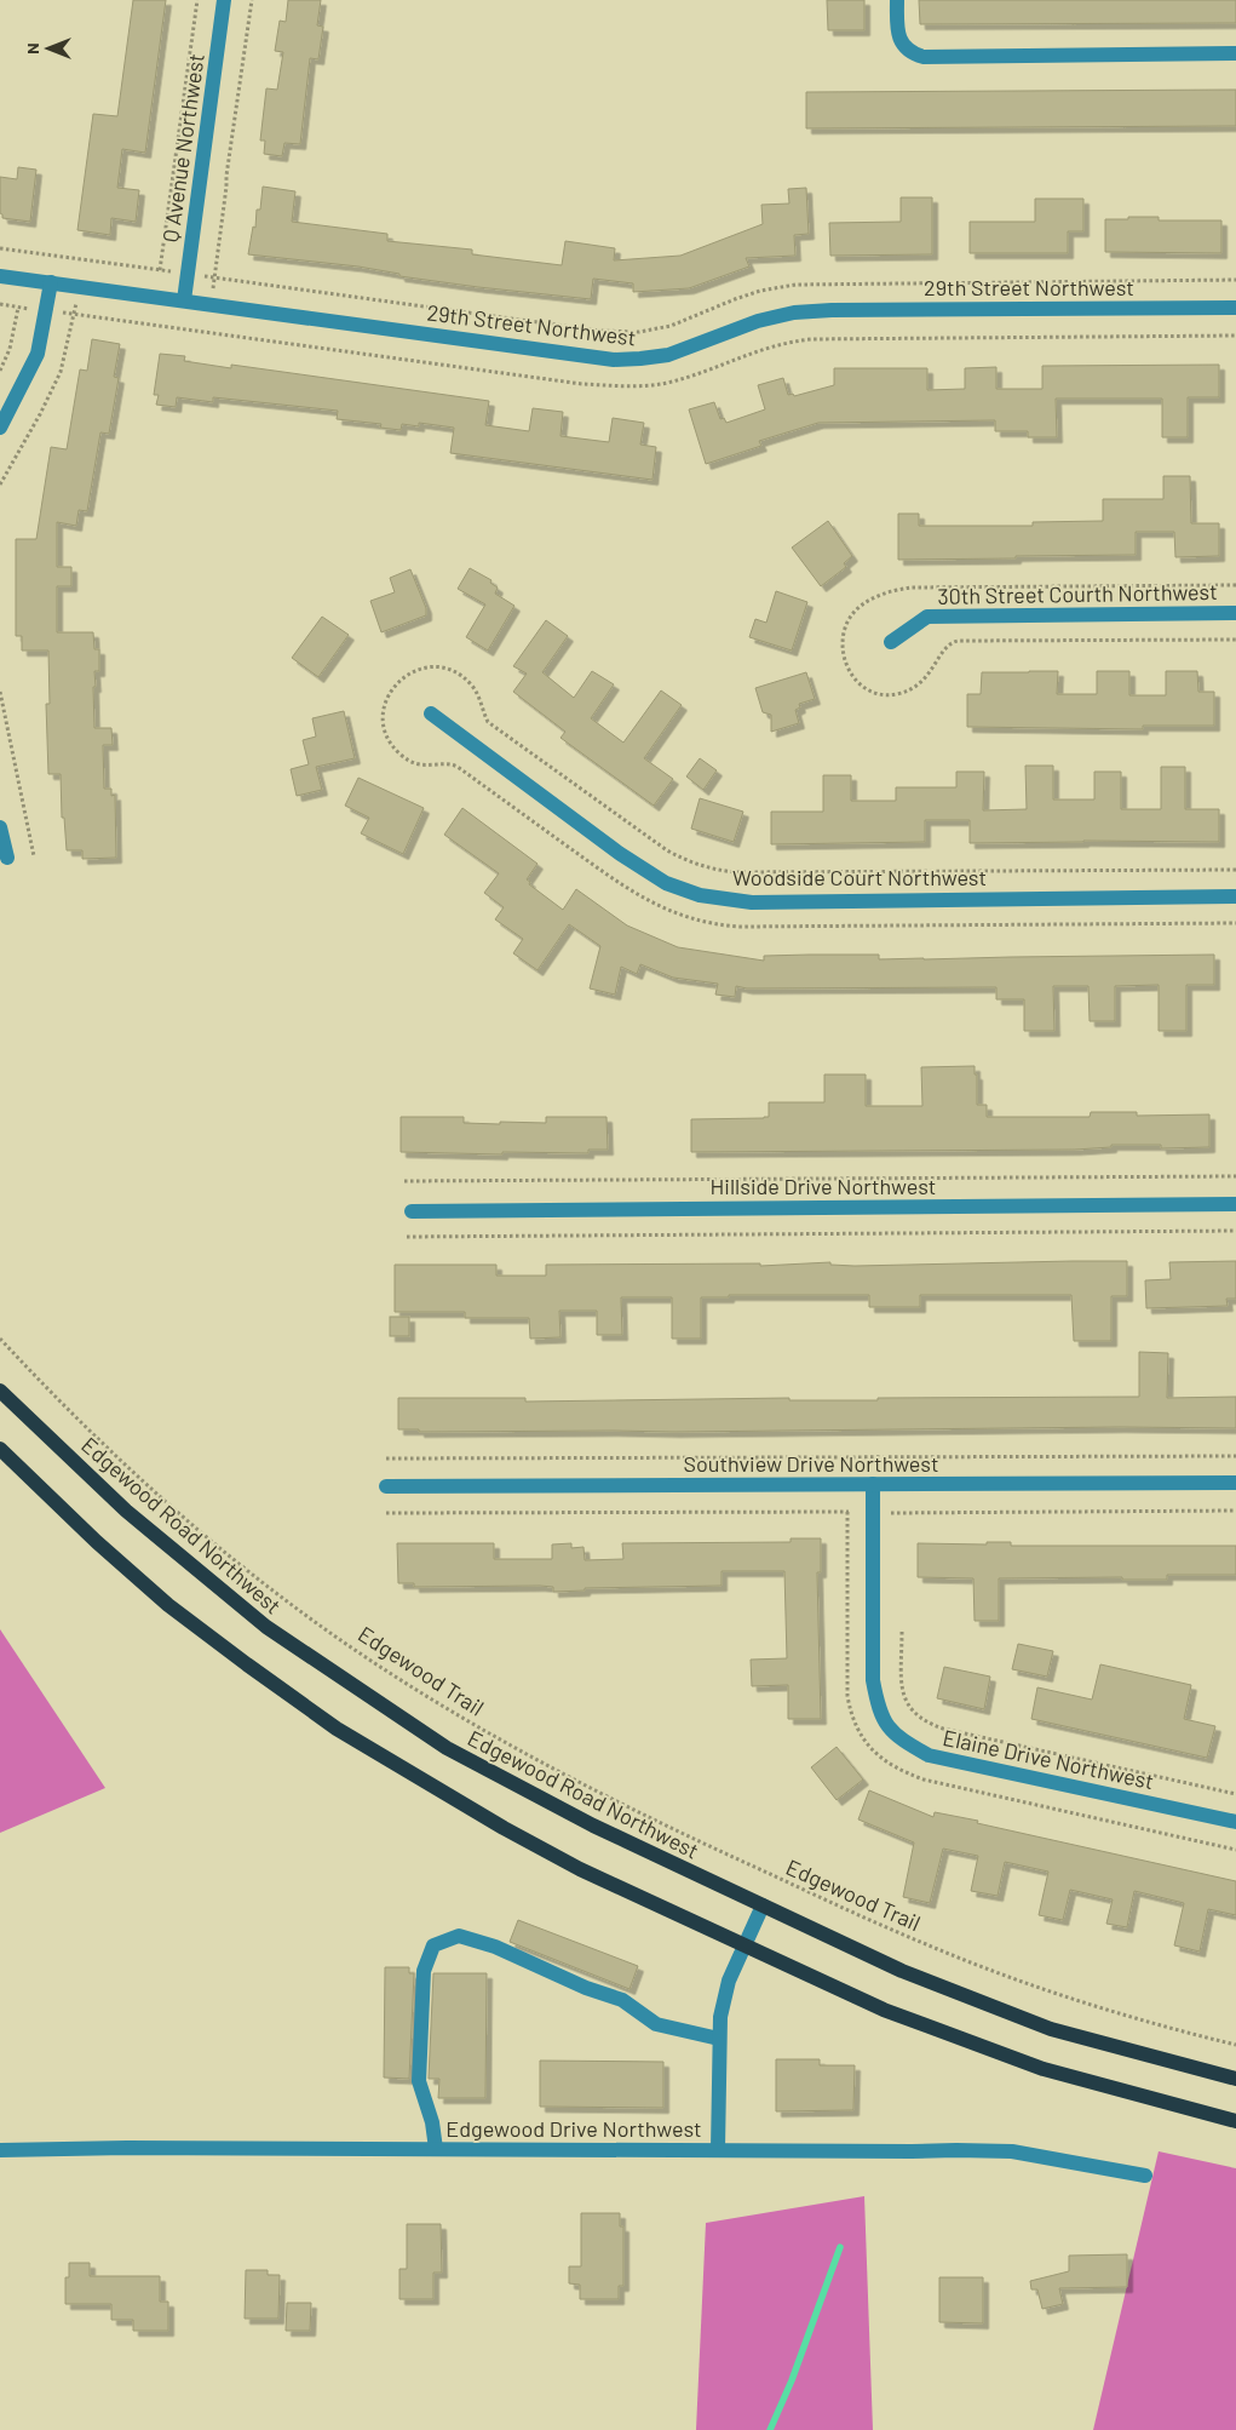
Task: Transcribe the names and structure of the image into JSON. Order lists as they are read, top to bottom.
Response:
{
  "streets": {
    "main road": ["Edgewood Road Northwest"],
    "street": [
      "Q Avenue Northwest",
      "29th Street Northwest",
      "30th Street Courth Northwest",
      "Woodside Court Northwest",
      "Hillside Drive Northwest",
      "Southview Drive Northwest",
      "Elaine Drive Northwest",
      "Edgewood Drive Northwest"
    ],
    "path": ["Edgewood Trail"]
  },
  "crossings": [
    ["Q Avenue Northwest", "29th Street Northwest"],
    ["Southview Drive Northwest", "Elaine Drive Northwest"]
  ],
  "north": "left"
}
